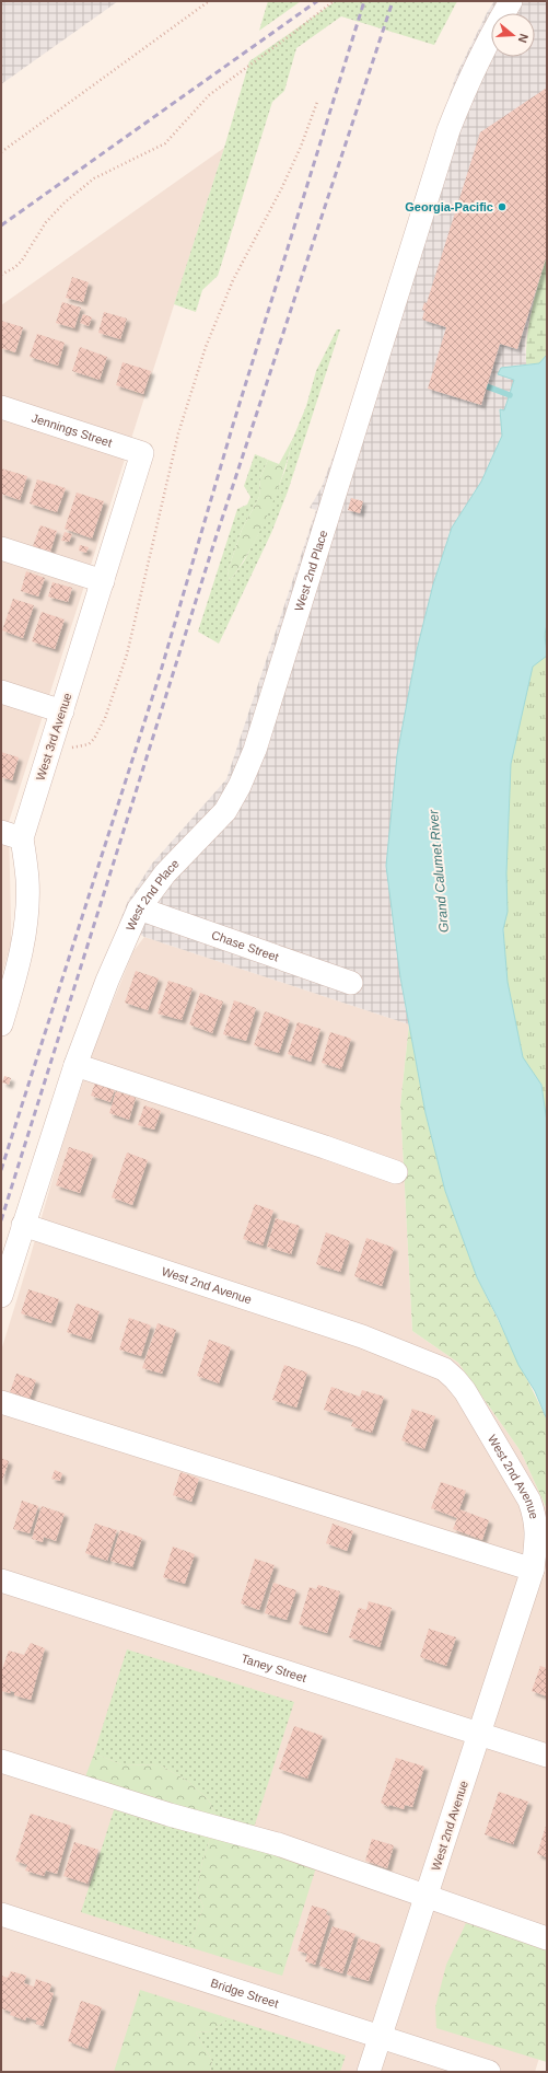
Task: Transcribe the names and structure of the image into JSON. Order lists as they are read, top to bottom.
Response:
{
  "streets": {
    "street": [
      "Jennings Street",
      "West 2nd Place",
      "West 3rd Avenue",
      "Chase Street",
      "West 2nd Avenue",
      "Taney Street",
      "Bridge Street"
    ]
  },
  "crossings": [
    ["Jennings Street", "West 3rd Avenue"],
    ["West 2nd Place", "Chase Street"],
    ["West 2nd Place", "West 2nd Avenue"],
    ["West 2nd Avenue", "Taney Street"],
    ["West 2nd Avenue", "Bridge Street"]
  ],
  "water": ["Grand Calumet River"],
  "places": ["Georgia-Pacific"],
  "north": "right"
}
